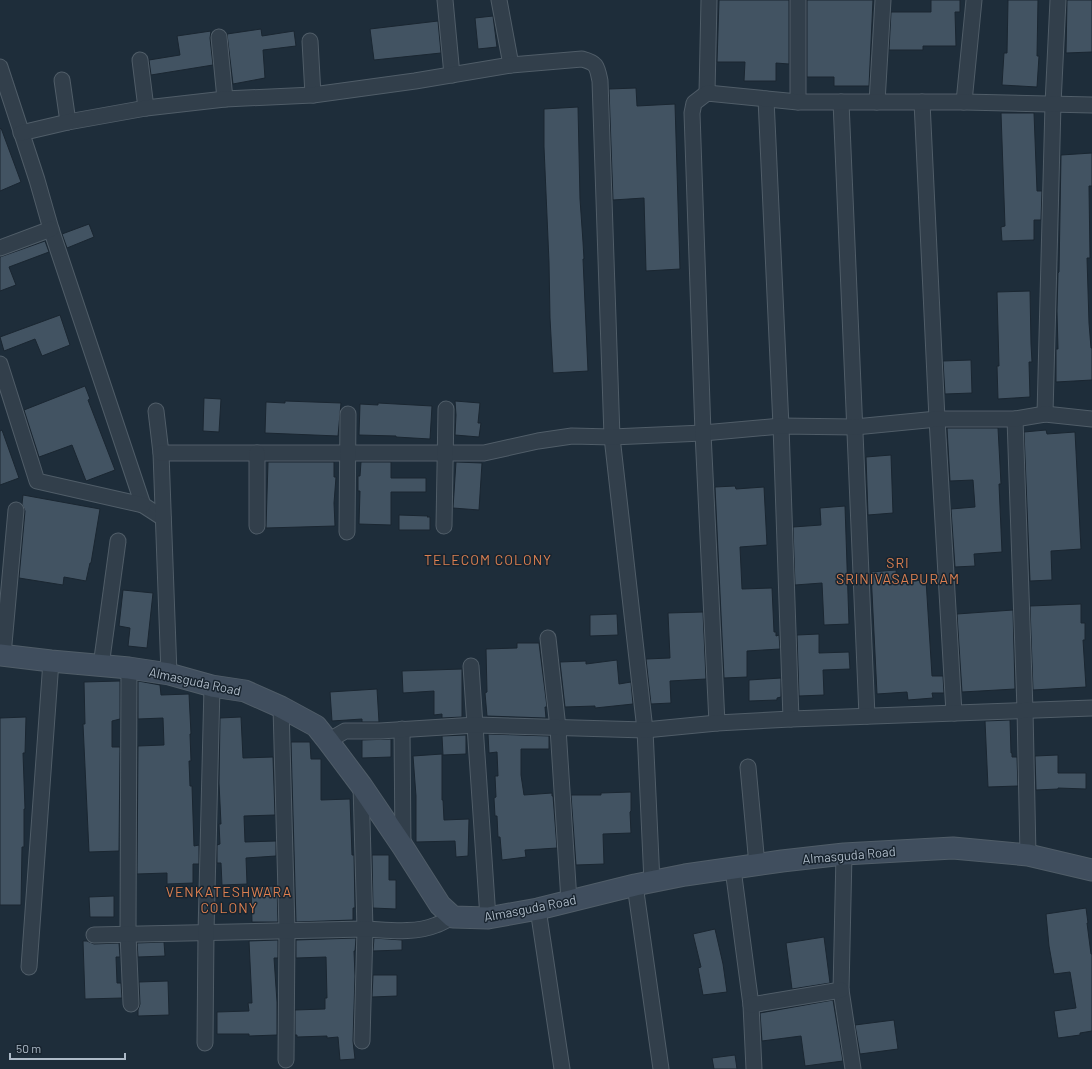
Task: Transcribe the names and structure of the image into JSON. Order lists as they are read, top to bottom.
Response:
{
  "streets": {
    "street": ["Almasguda Road"]
  },
  "districts": ["TELECOM COLONY", "SRI SRINIVASAPURAM", "VENKATESHWARA COLONY"],
  "scale_bar": "50 m"
}
